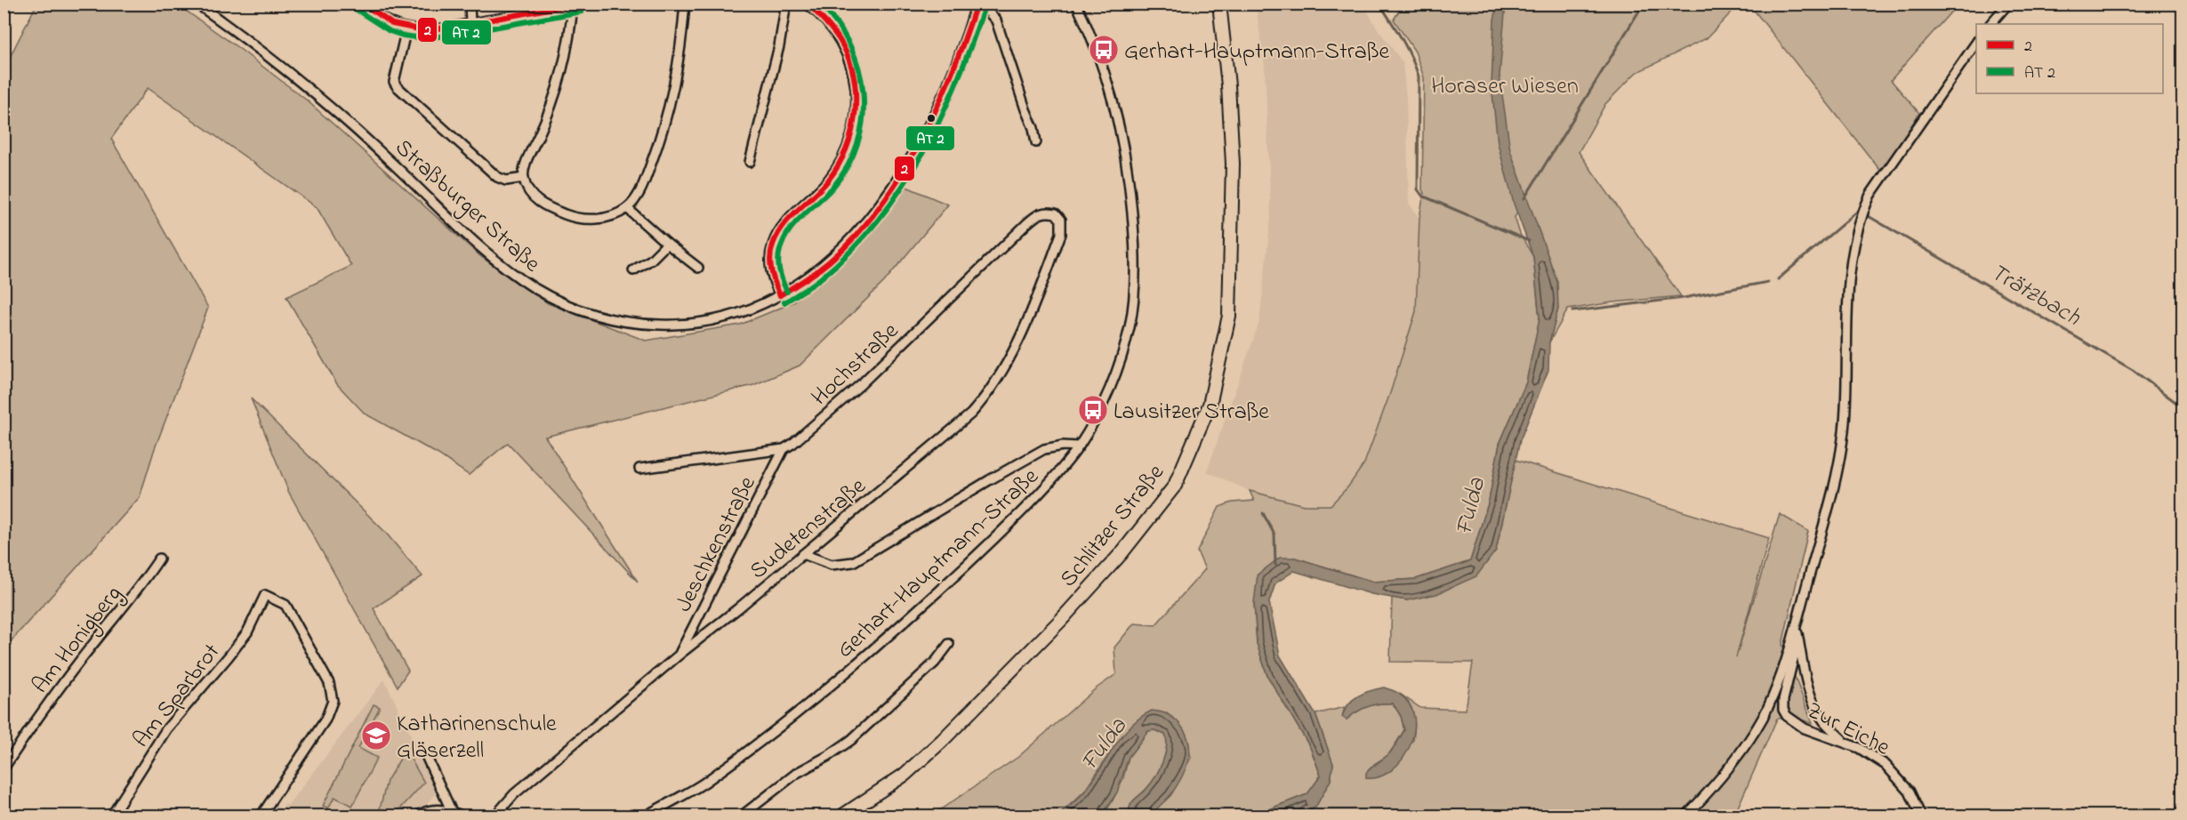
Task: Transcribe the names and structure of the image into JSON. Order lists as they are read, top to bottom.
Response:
{
  "streets": {
    "main road": ["Schlitzer Straße"],
    "street": [
      "Straßburger Straße",
      "Hochstraße",
      "Sudetenstraße",
      "Jeschkenstraße",
      "Gerhart-Hauptmann-Straße",
      "Am Honigberg",
      "Am Sparbrot",
      "Zur Eiche"
    ]
  },
  "crossings": [
    ["Hochstraße", "Sudetenstraße"],
    ["Hochstraße", "Jeschkenstraße"],
    ["Sudetenstraße", "Jeschkenstraße"]
  ],
  "water": ["Trätzbach", "Fulda"],
  "parks": ["Horaser Wiesen"],
  "places": {
    "bus stop": ["Gerhart-Hauptmann-Straße", "Lausitzer Straße"],
    "school or university": ["Katharinenschule Gläserzell"]
  },
  "lines": ["transit line 2"],
  "legend": ["2", "AT 2"]
}
